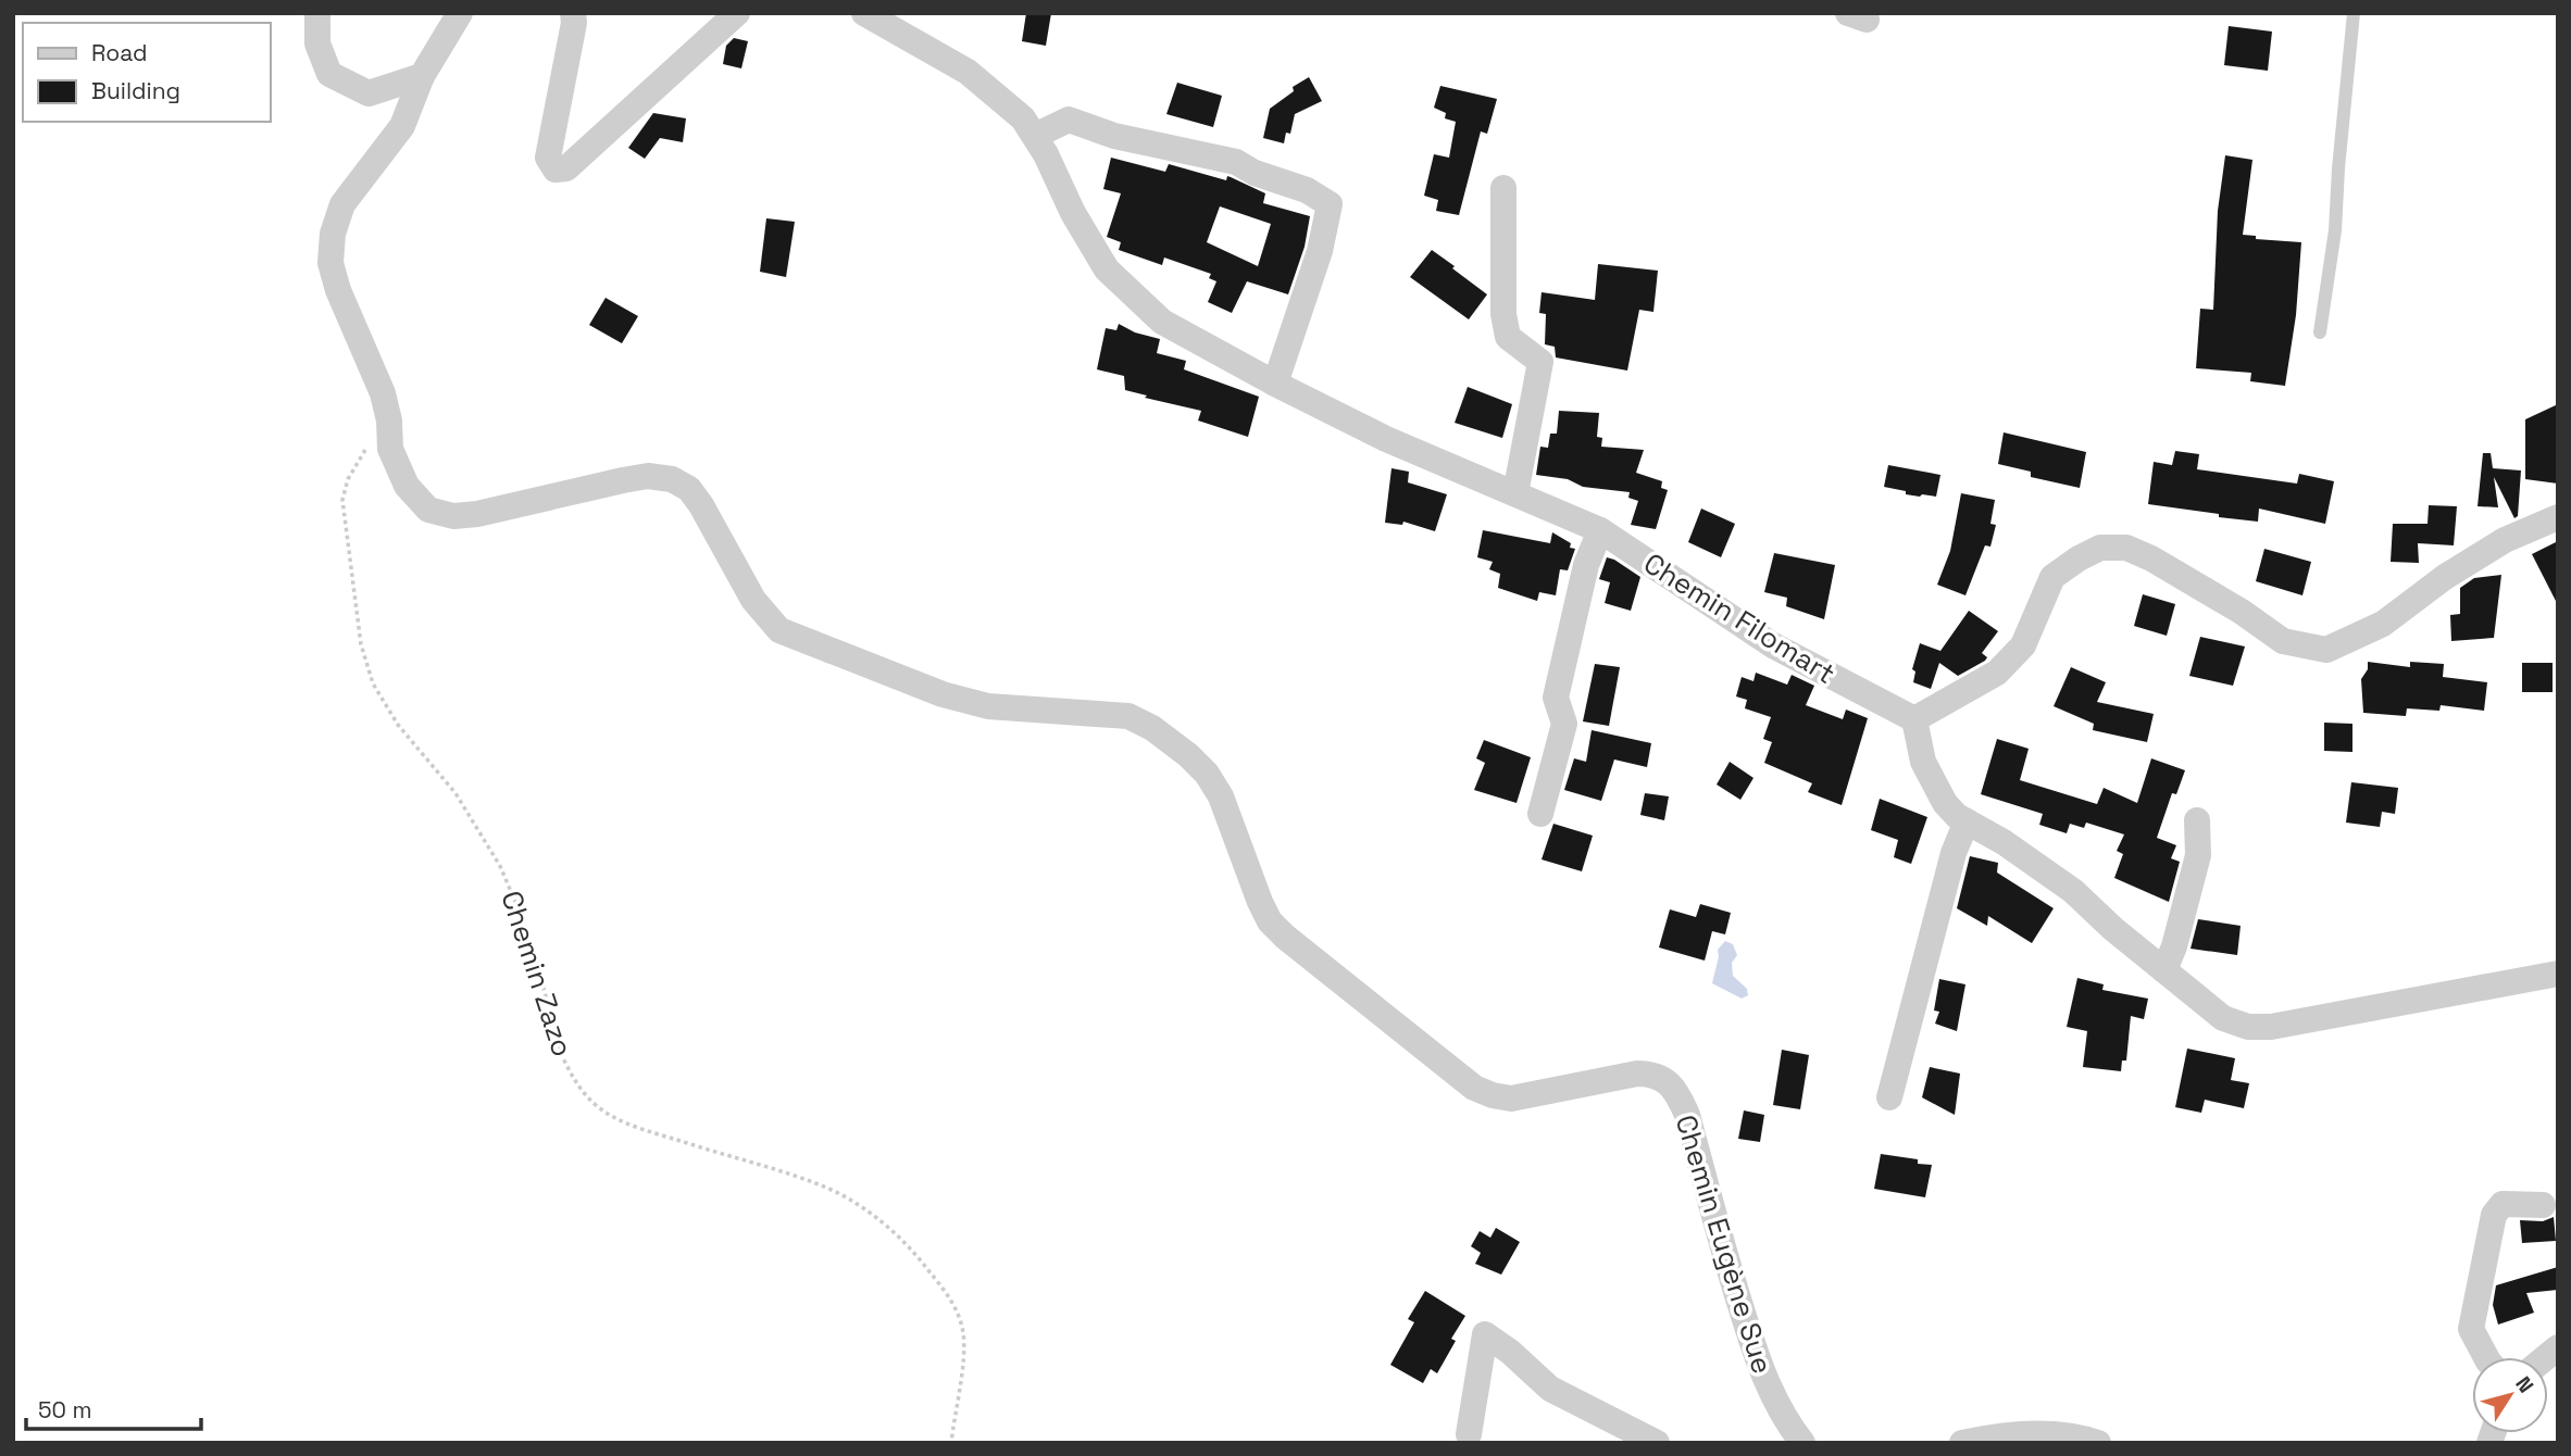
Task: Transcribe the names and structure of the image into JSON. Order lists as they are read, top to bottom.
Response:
{
  "streets": {
    "street": ["Chemin Filomart", "Chemin Eugène Sue"],
    "path": ["Chemin Zazo"]
  },
  "crossings": [
    ["Chemin Zazo", "Chemin Eugène Sue"]
  ],
  "legend": ["Road", "Building"],
  "scale_bar": "50 m",
  "north": "top right"
}
